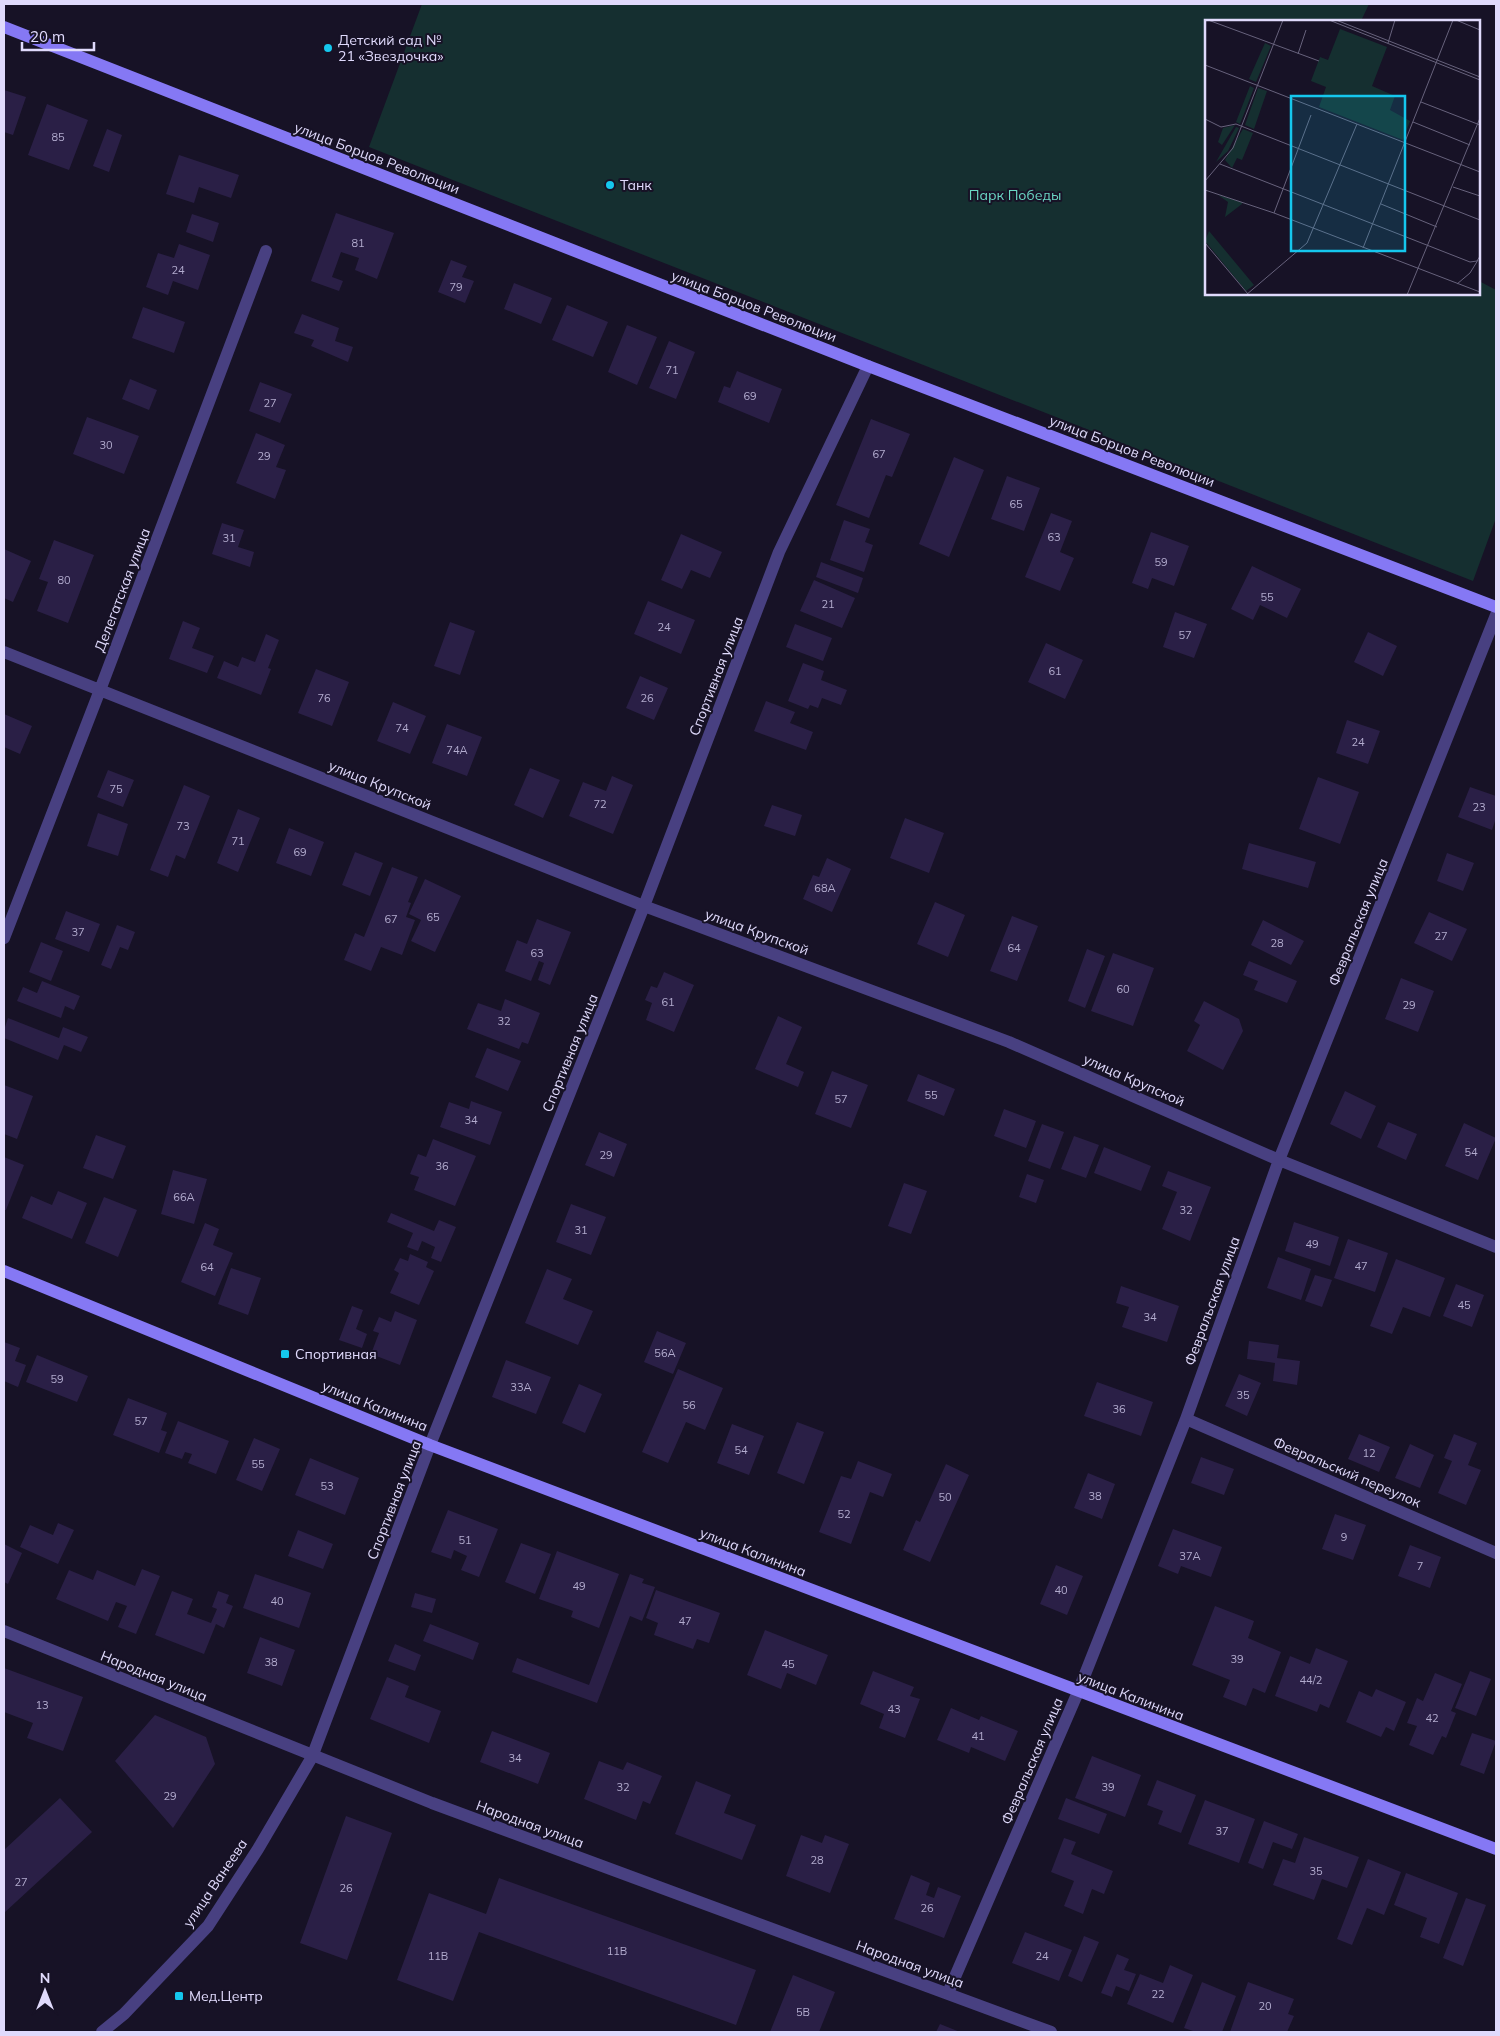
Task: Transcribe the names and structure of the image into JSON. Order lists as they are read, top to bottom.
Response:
{
  "streets": {
    "street": [
      "улица Борцов Революции",
      "Делегатская улица",
      "Спортивная улица",
      "улица Крупской",
      "Февральская улица",
      "улица Калинина",
      "Февральский переулок",
      "Народная улица",
      "улица Ванеева"
    ]
  },
  "crossings": [
    ["улица Борцов Революции", "Спортивная улица"],
    ["Делегатская улица", "улица Крупской"],
    ["Спортивная улица", "улица Крупской"],
    ["Спортивная улица", "улица Калинина"],
    ["Спортивная улица", "Народная улица"],
    ["Спортивная улица", "улица Ванеева"],
    ["улица Крупской", "Февральская улица"],
    ["Февральская улица", "улица Калинина"],
    ["Февральская улица", "Февральский переулок"],
    ["Февральская улица", "Народная улица"],
    ["Народная улица", "улица Ванеева"]
  ],
  "parks": ["Парк Победы"],
  "places": {
    "other": ["Детский сад № 21 «Звездочка»", "Танк"],
    "transit": ["Спортивная", "Мед.Центр"]
  },
  "house_numbers": [
    "85",
    "81",
    "24",
    "79",
    "71",
    "69",
    "27",
    "30",
    "67",
    "29",
    "65",
    "63",
    "31",
    "59",
    "80",
    "55",
    "21",
    "24",
    "57",
    "61",
    "76",
    "26",
    "74",
    "24",
    "74А",
    "75",
    "72",
    "23",
    "73",
    "71",
    "69",
    "68А",
    "65",
    "67",
    "37",
    "27",
    "28",
    "64",
    "63",
    "60",
    "61",
    "29",
    "32",
    "55",
    "57",
    "34",
    "54",
    "29",
    "36",
    "66А",
    "32",
    "31",
    "49",
    "47",
    "64",
    "45",
    "34",
    "56А",
    "59",
    "33А",
    "35",
    "56",
    "36",
    "57",
    "54",
    "12",
    "55",
    "53",
    "38",
    "50",
    "52",
    "9",
    "51",
    "37А",
    "7",
    "49",
    "40",
    "40",
    "47",
    "39",
    "38",
    "45",
    "44/2",
    "13",
    "43",
    "42",
    "41",
    "34",
    "32",
    "39",
    "29",
    "37",
    "28",
    "35",
    "27",
    "26",
    "26",
    "11В",
    "11В",
    "24",
    "22",
    "20",
    "5В"
  ],
  "scale_bar": "20 m",
  "north": "top"
}
